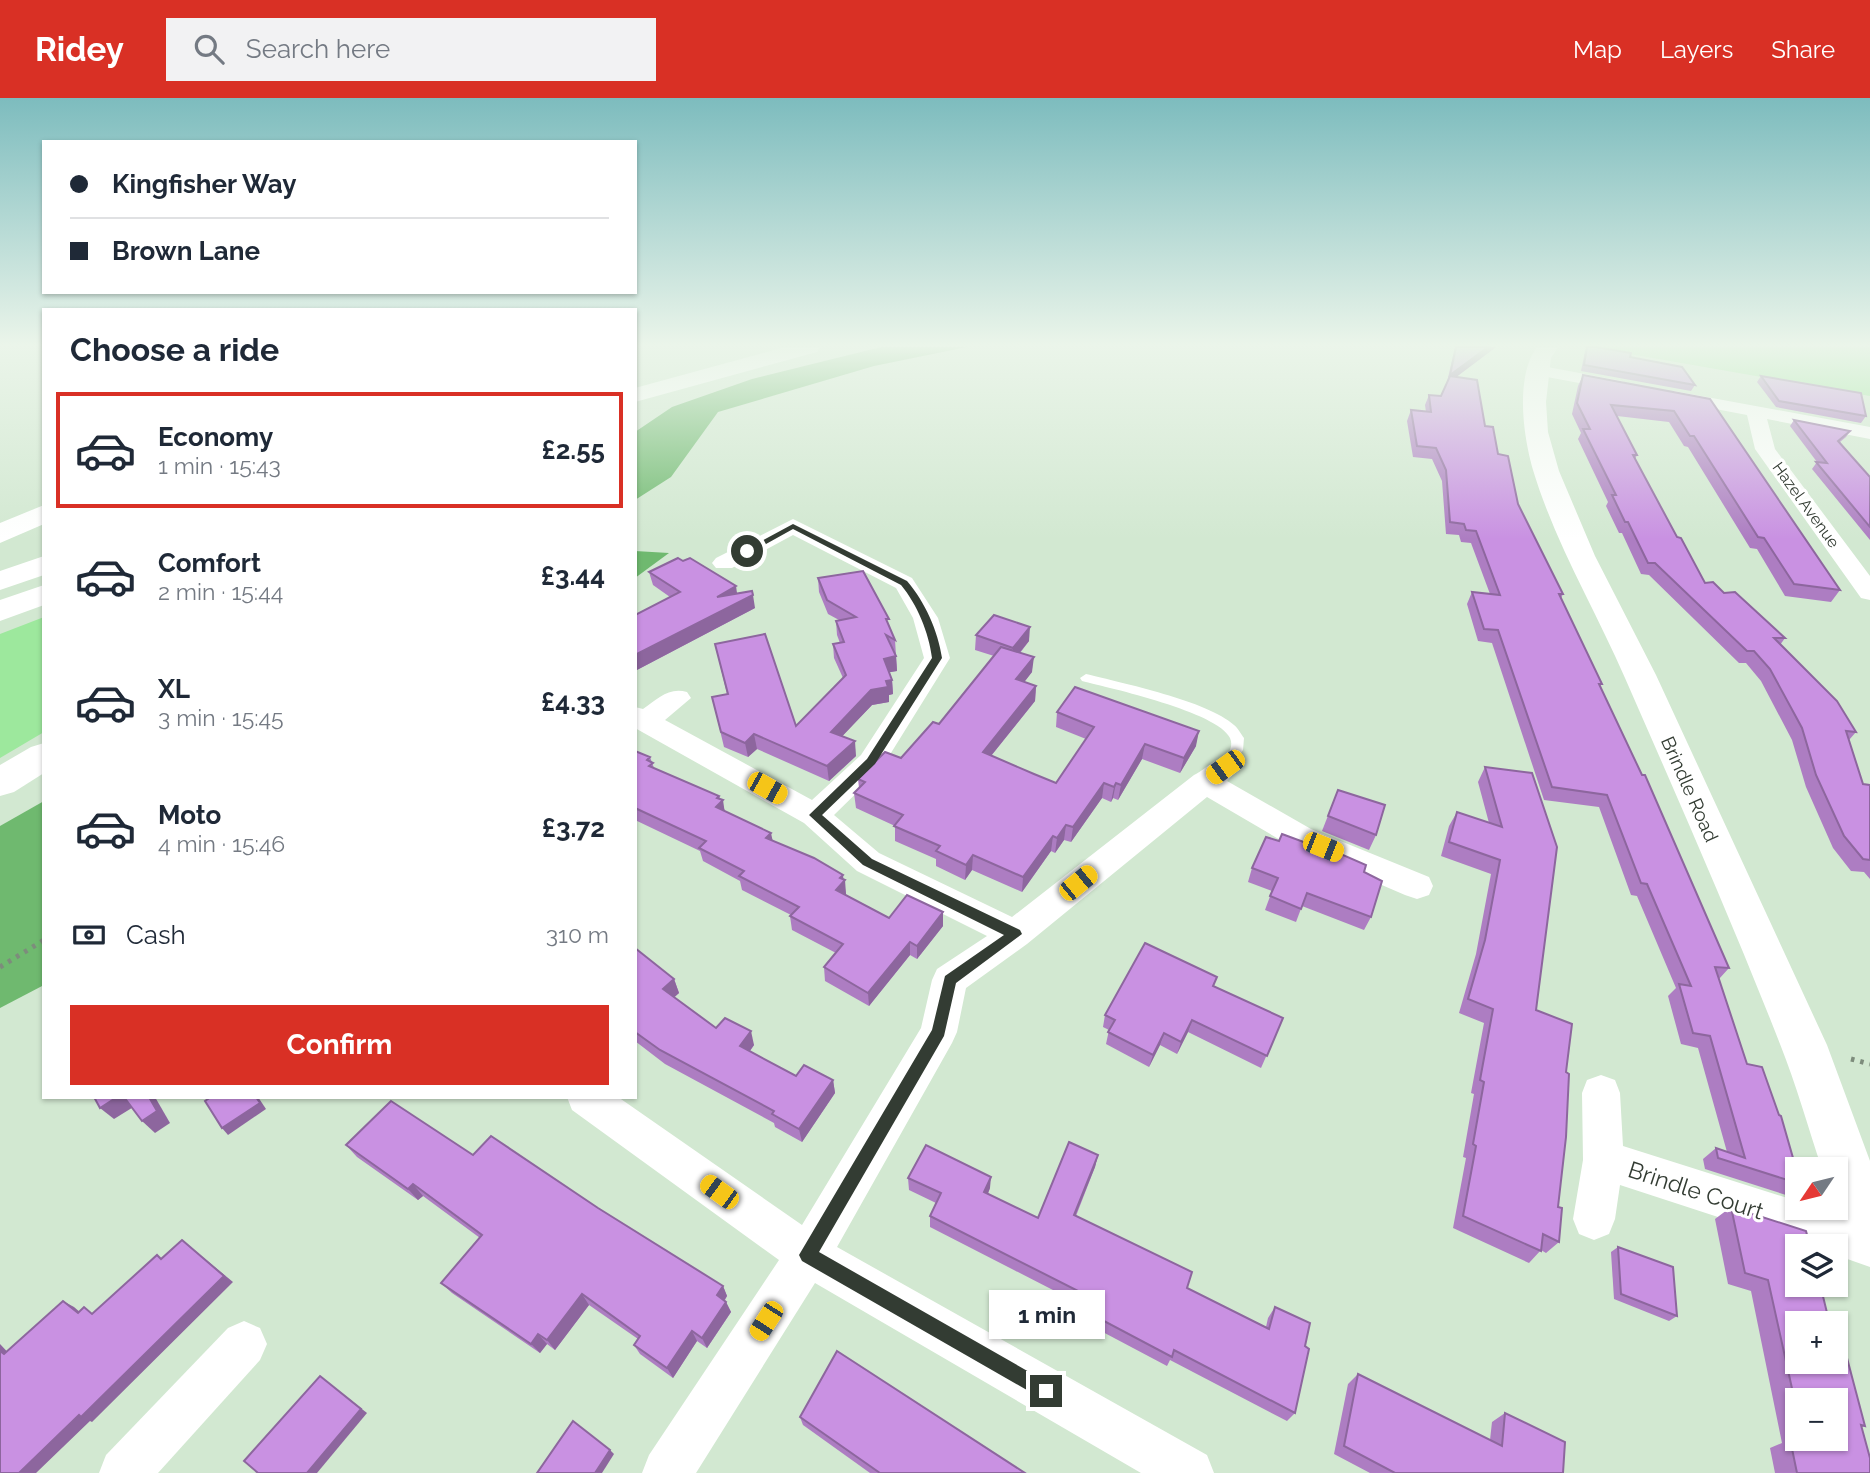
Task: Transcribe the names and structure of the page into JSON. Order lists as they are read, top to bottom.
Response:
{
  "streets": {
    "street": ["Hazel Avenue", "Brindle Road", "Brindle Court"]
  },
  "north": "bottom left",
  "page": {
    "header": "Ridey",
    "search": "Search here",
    "nav": ["Map", "Layers", "Share"],
    "banner": ["Kingfisher Way", "Brown Lane"],
    "heading": "Choose a ride",
    "list": [
      {
        "name": "Economy",
        "note": "1 min · 15:43",
        "value": "£2.55"
      },
      {
        "name": "Comfort",
        "note": "2 min · 15:44",
        "value": "£3.44"
      },
      {
        "name": "XL",
        "note": "3 min · 15:45",
        "value": "£4.33"
      },
      {
        "name": "Moto",
        "note": "4 min · 15:46",
        "value": "£3.72"
      }
    ],
    "pay": ["Cash", "310 m"],
    "buttons": "Confirm",
    "map_buttons": ["+", "−"],
    "bubble": "1 min"
  }
}
